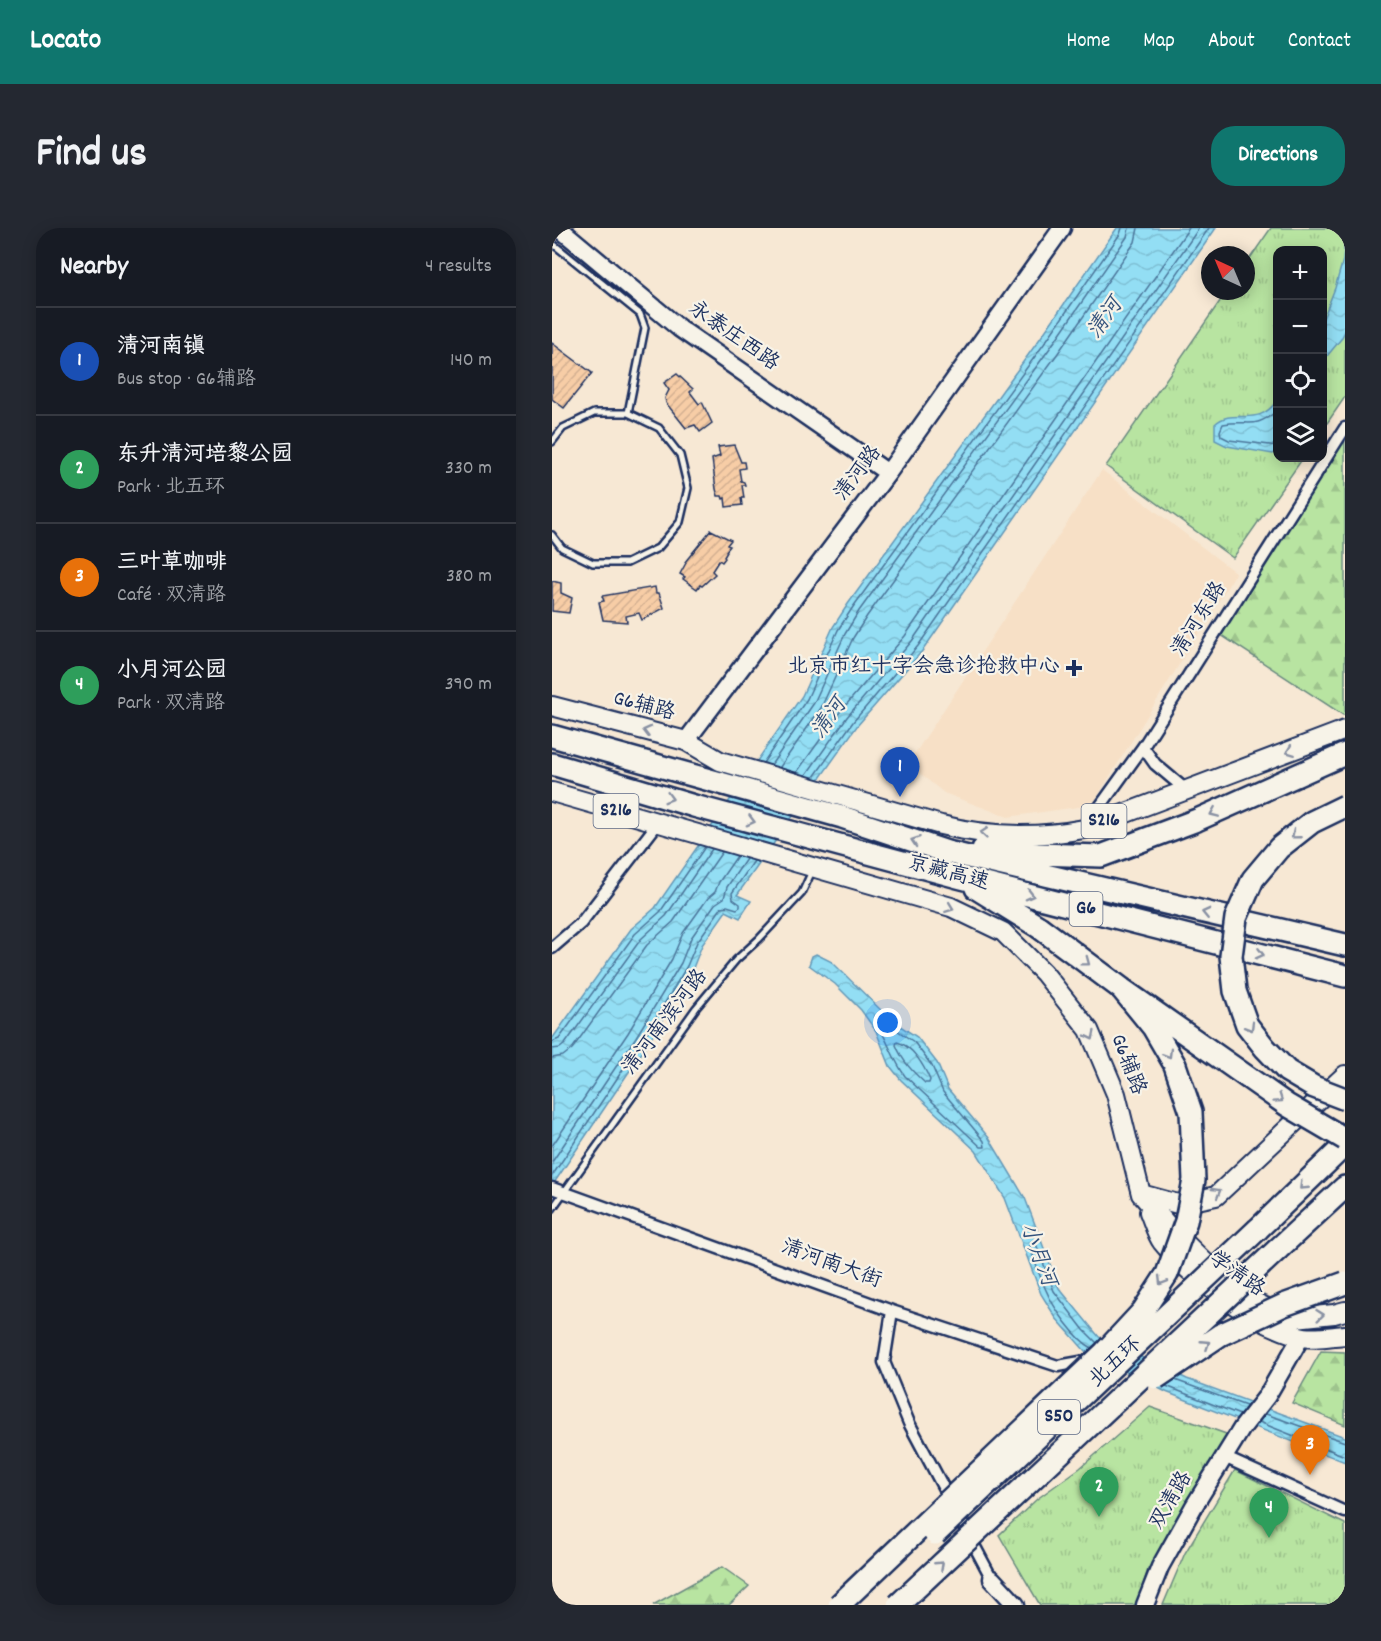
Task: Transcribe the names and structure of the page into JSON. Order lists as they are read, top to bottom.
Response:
{
  "streets": {
    "highway": [
      "京藏高速",
      "G6",
      "北五环",
      "S50"
    ],
    "main road": ["G6辅路", "S216", "学清路"],
    "street": [
      "永泰庄西路",
      "清河路",
      "清河东路",
      "清河南大街",
      "双清路"
    ],
    "lane": ["清河南滨河路"]
  },
  "crossings": [
    ["永泰庄西路", "清河路"],
    ["清河路", "G6辅路"],
    ["清河东路", "G6辅路"],
    ["清河东路", "S216"],
    ["G6辅路", "S216"],
    ["G6辅路", "京藏高速"],
    ["G6辅路", "清河南滨河路"],
    ["G6辅路", "学清路"],
    ["清河南滨河路", "清河南大街"],
    ["学清路", "双清路"]
  ],
  "water": ["清河", "小月河"],
  "places": {
    "health": ["北京市红十字会急诊抢救中心"]
  },
  "north": "top left",
  "page": {
    "header": "Locato",
    "nav": [
      "Home",
      "Map",
      "About",
      "Contact"
    ],
    "title": "Find us",
    "buttons": "Directions",
    "heading": ["Nearby", "4 results"],
    "map_buttons": ["+", "−"],
    "list": [
      {
        "mark": "1",
        "name": "清河南镇",
        "note": "Bus stop · G6辅路",
        "value": "140 m"
      },
      {
        "mark": "2",
        "name": "东升清河培黎公园",
        "note": "Park · 北五环",
        "value": "330 m"
      },
      {
        "mark": "3",
        "name": "三叶草咖啡",
        "note": "Café · 双清路",
        "value": "380 m"
      },
      {
        "mark": "4",
        "name": "小月河公园",
        "note": "Park · 双清路",
        "value": "390 m"
      }
    ],
    "pins": [
      "1",
      "3",
      "2",
      "4"
    ]
  }
}
